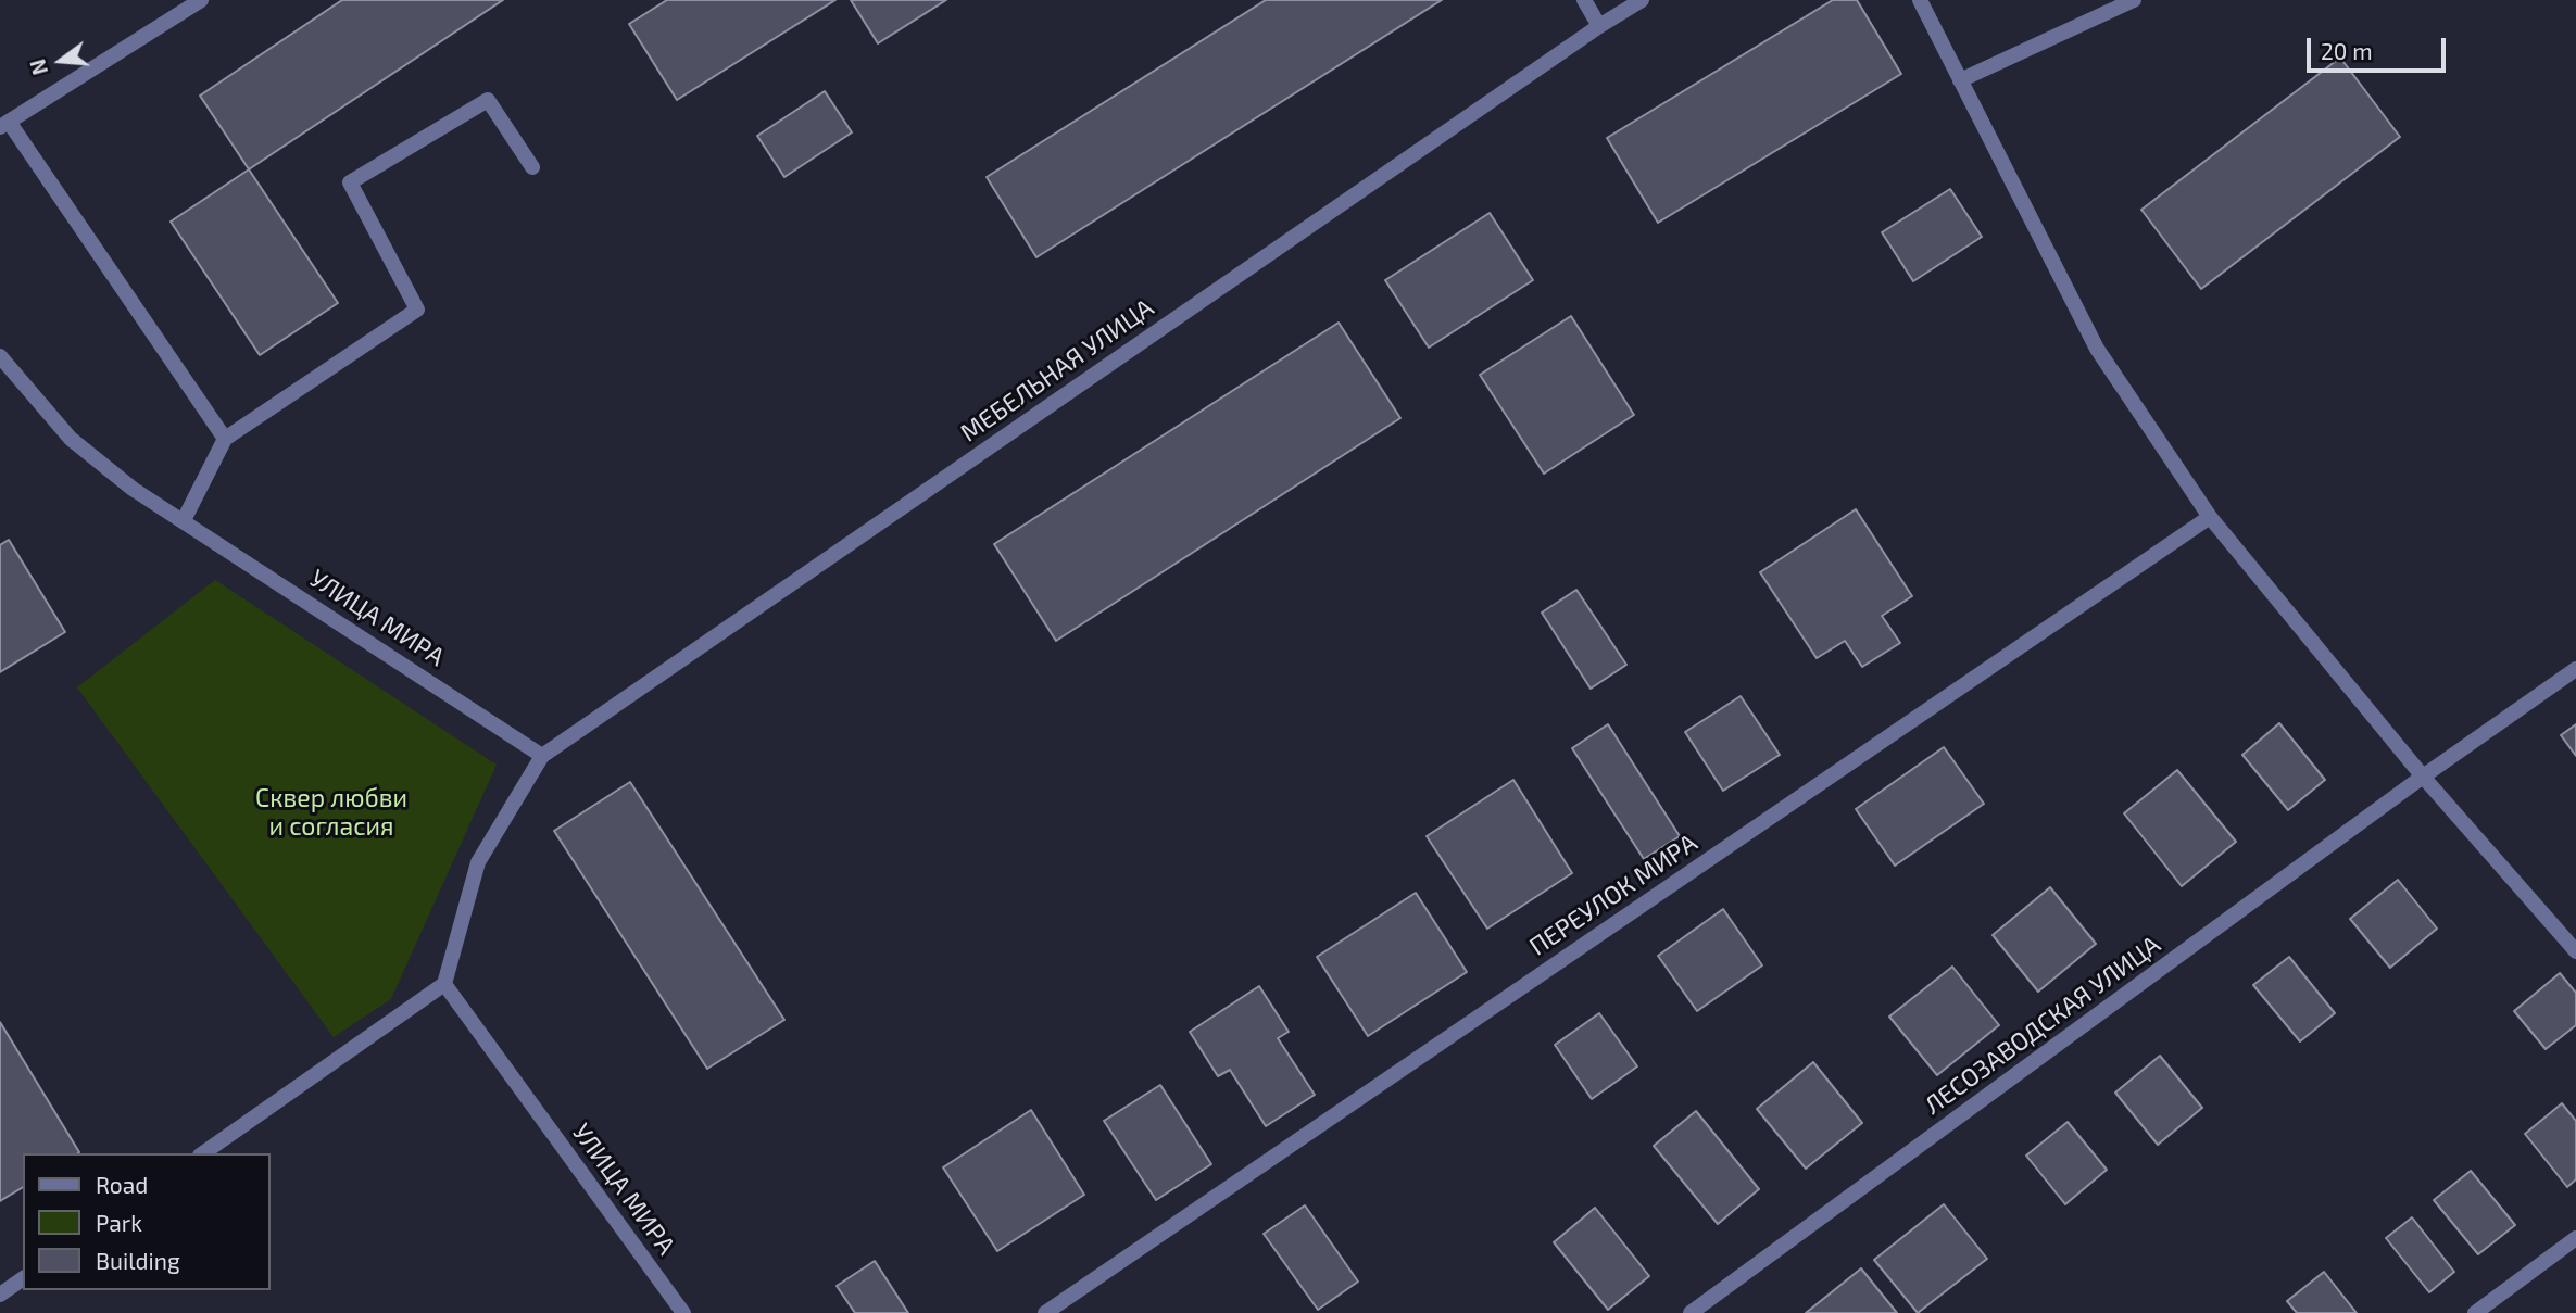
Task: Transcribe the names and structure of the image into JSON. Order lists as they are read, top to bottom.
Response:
{
  "streets": {
    "street": [
      "МЕБЕЛЬНАЯ УЛИЦА",
      "УЛИЦА МИРА",
      "ПЕРЕУЛОК МИРА",
      "ЛЕСОЗАВОДСКАЯ УЛИЦА"
    ]
  },
  "crossings": [
    ["МЕБЕЛЬНАЯ УЛИЦА", "УЛИЦА МИРА"]
  ],
  "parks": ["Сквер любви и согласия"],
  "legend": ["Road", "Park", "Building"],
  "scale_bar": "20 m",
  "north": "left"
}
